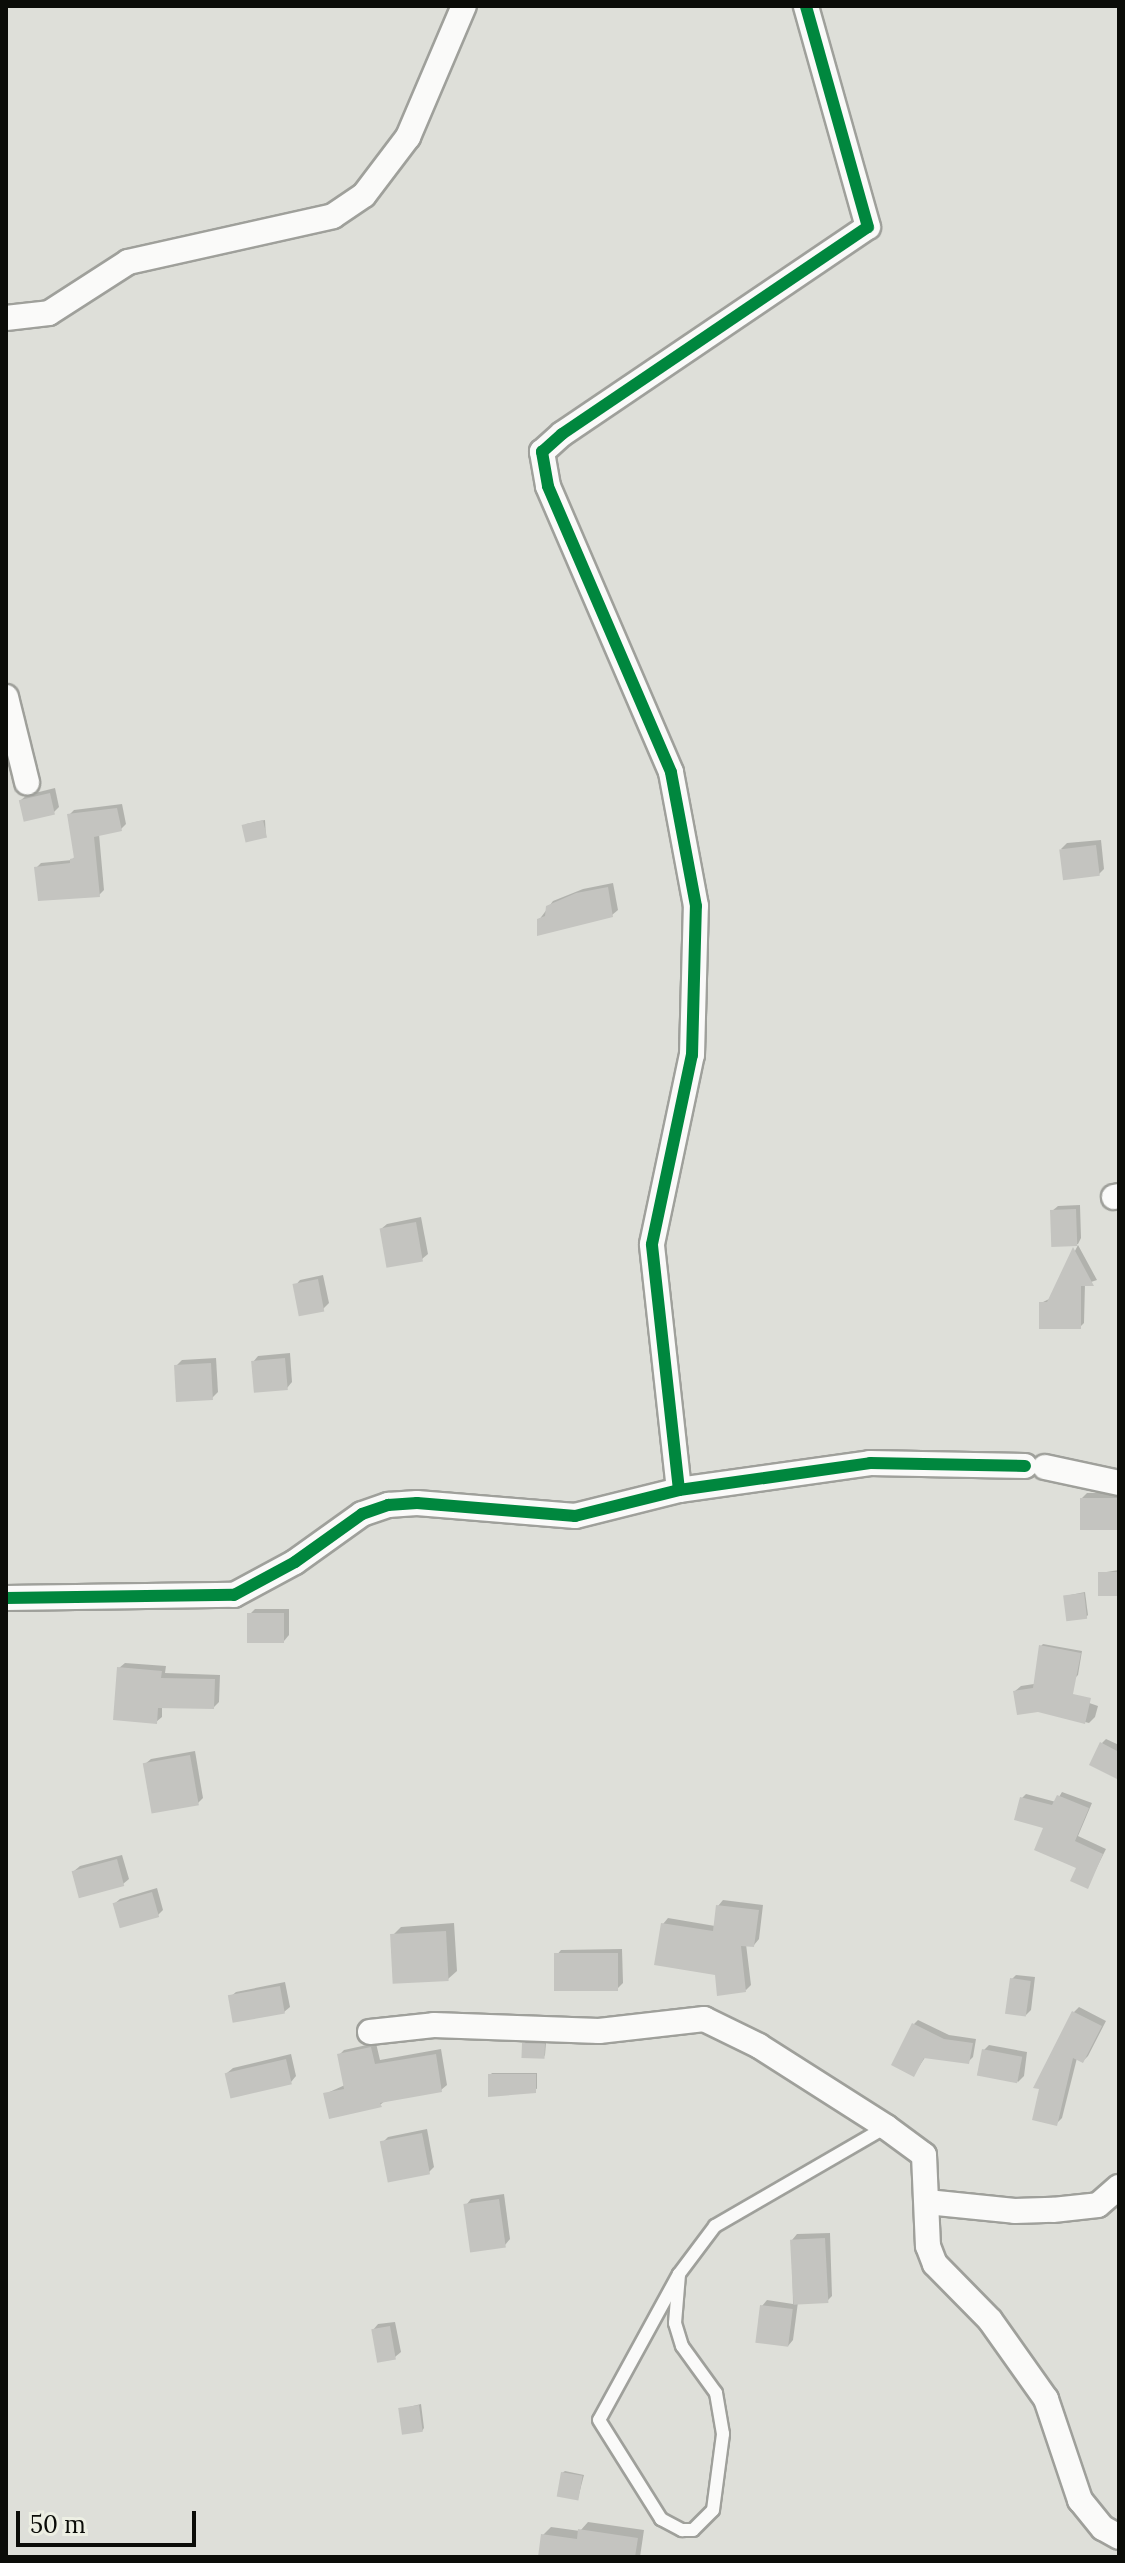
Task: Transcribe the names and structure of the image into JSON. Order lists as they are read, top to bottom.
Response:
{
  "scale_bar": "50 m"
}
